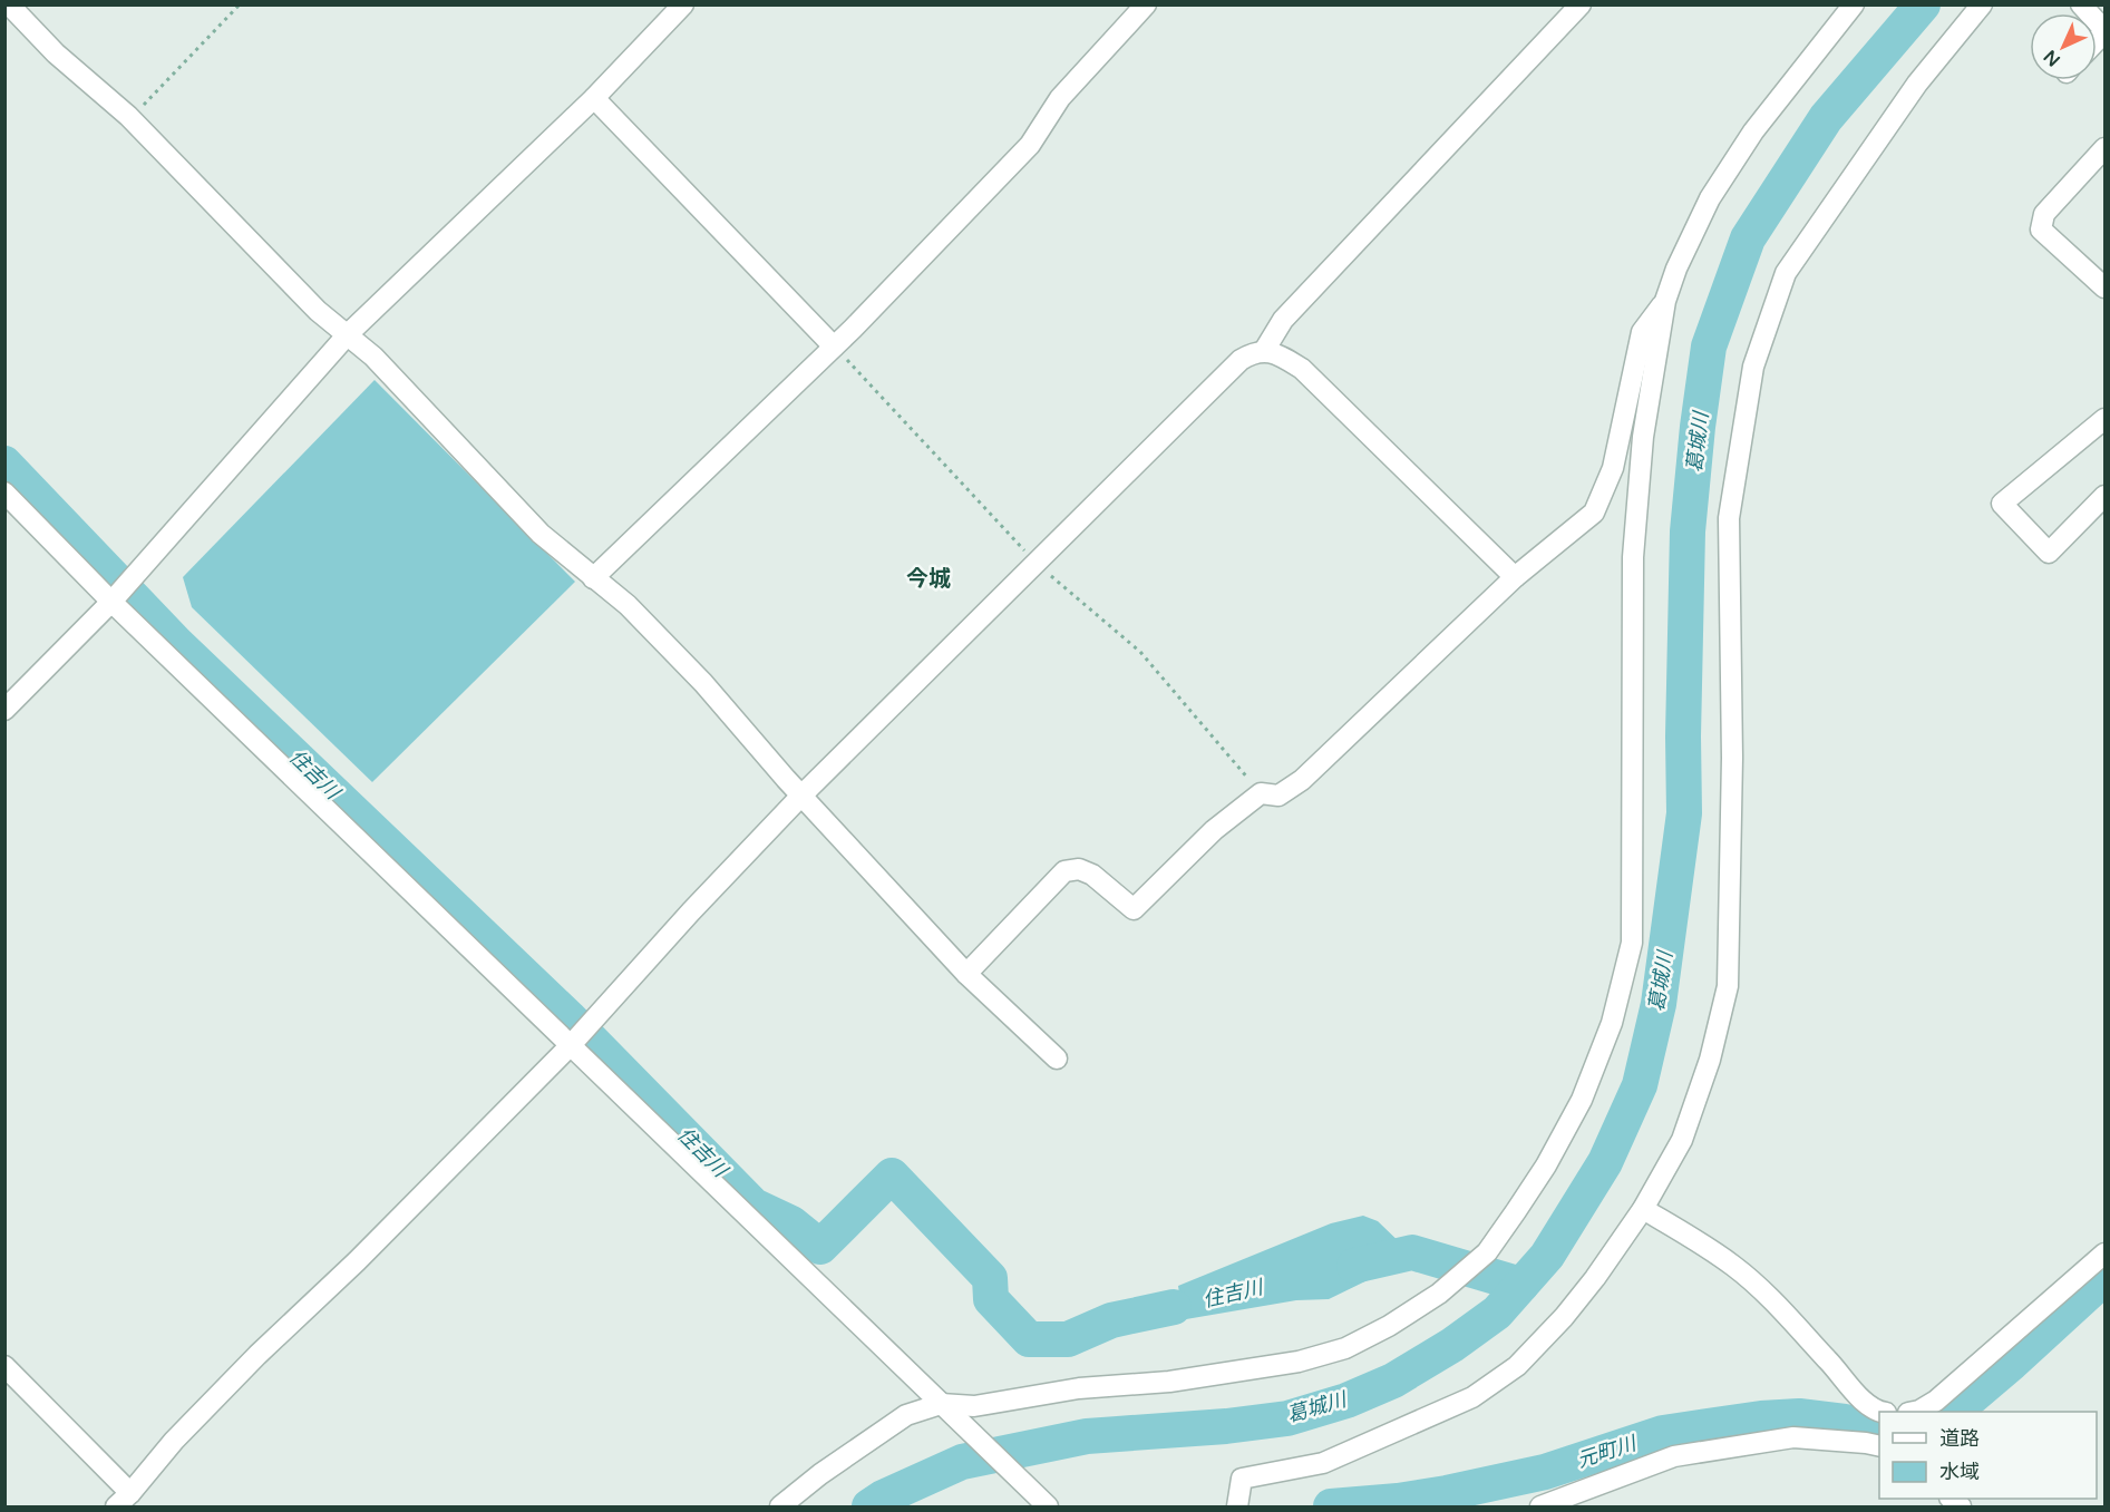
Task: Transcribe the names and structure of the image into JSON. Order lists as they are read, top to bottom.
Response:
{
  "districts": ["今城"],
  "water": ["葛城川", "住吉川", "元町川"],
  "legend": ["道路", "水域"],
  "north": "bottom left"
}
